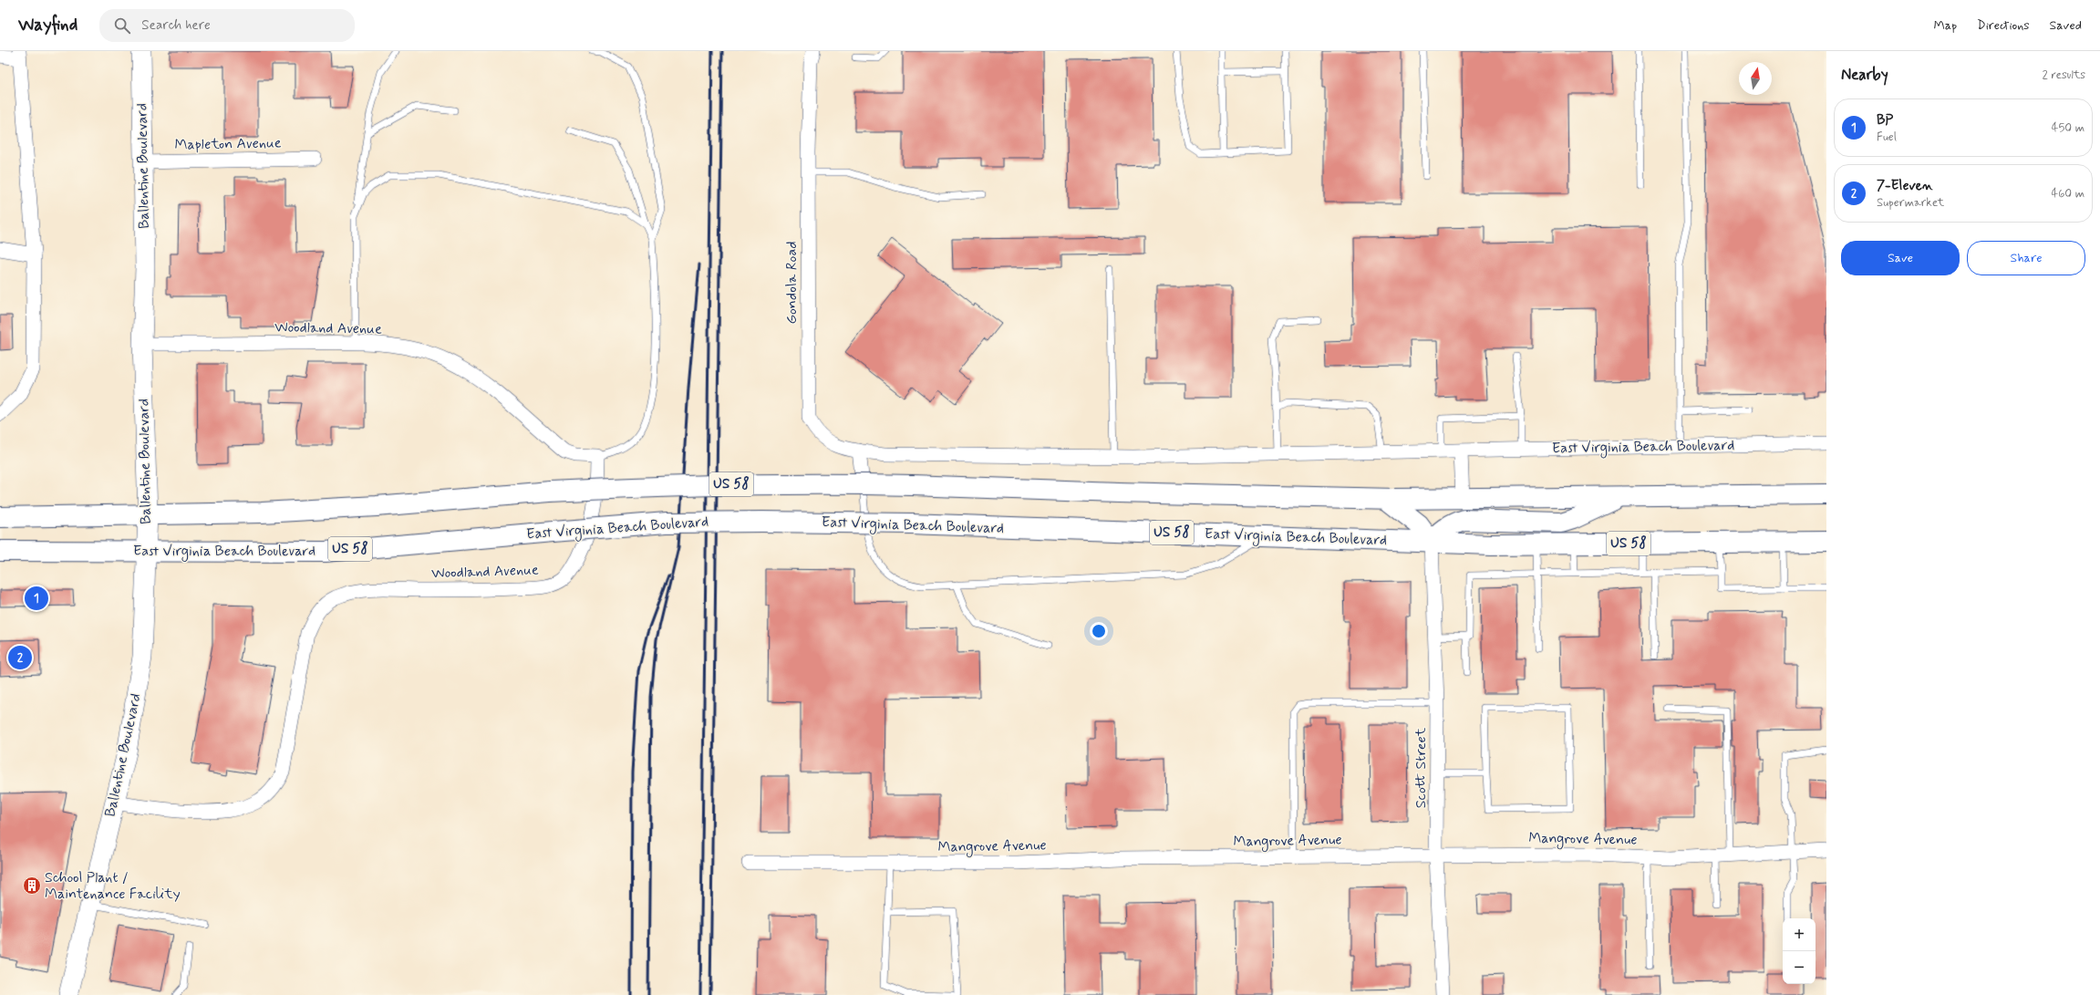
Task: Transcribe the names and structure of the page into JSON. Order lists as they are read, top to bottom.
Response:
{
  "streets": {
    "main road": ["Ballentine Boulevard", "East Virginia Beach Boulevard", "US 58"],
    "street": [
      "Mapleton Avenue",
      "Gondola Road",
      "Woodland Avenue",
      "Scott Street",
      "Mangrove Avenue"
    ]
  },
  "crossings": [
    ["Mapleton Avenue", "Ballentine Boulevard"],
    ["Ballentine Boulevard", "Woodland Avenue"],
    ["Ballentine Boulevard", "East Virginia Beach Boulevard"],
    ["Ballentine Boulevard", "US 58"],
    ["Gondola Road", "East Virginia Beach Boulevard"],
    ["East Virginia Beach Boulevard", "Scott Street"],
    ["Scott Street", "Mangrove Avenue"]
  ],
  "places": {
    "building": ["School Plant / Maintenance Facility"]
  },
  "north": "top",
  "page": {
    "header": "Wayfind",
    "search": "Search here",
    "nav": ["Map", "Directions", "Saved"],
    "heading": ["Nearby", "2 results"],
    "list": [
      {
        "mark": "1",
        "name": "BP",
        "note": "Fuel",
        "value": "450 m"
      },
      {
        "mark": "2",
        "name": "7-Eleven",
        "note": "Supermarket",
        "value": "460 m"
      }
    ],
    "buttons": ["Save", "Share"],
    "pins": ["1", "2"],
    "map_buttons": ["+", "−"]
  }
}
